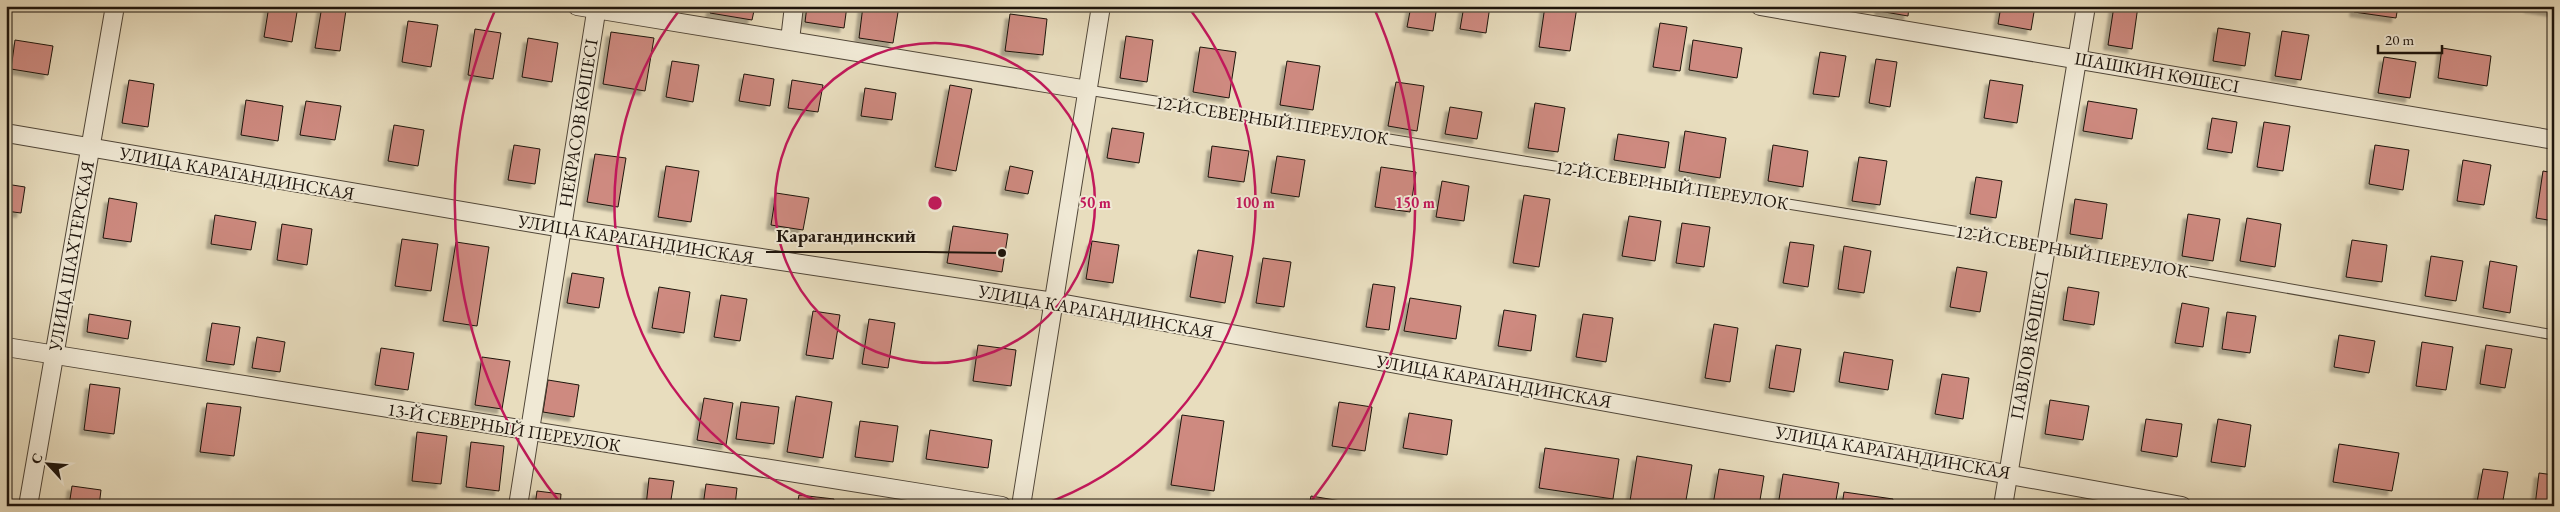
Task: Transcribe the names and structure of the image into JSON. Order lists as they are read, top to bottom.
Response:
{
  "streets": {
    "street": [
      "ШАШКИН КӨШЕСІ",
      "12-Й СЕВЕРНЫЙ ПЕРЕУЛОК",
      "НЕКРАСОВ КӨШЕСІ",
      "УЛИЦА КАРАГАНДИНСКАЯ",
      "УЛИЦА ШАХТЕРСКАЯ",
      "ПАВЛОВ КӨШЕСІ",
      "13-Й СЕВЕРНЫЙ ПЕРЕУЛОК"
    ]
  },
  "crossings": [
    ["ШАШКИН КӨШЕСІ", "ПАВЛОВ КӨШЕСІ"],
    ["12-Й СЕВЕРНЫЙ ПЕРЕУЛОК", "НЕКРАСОВ КӨШЕСІ"],
    ["12-Й СЕВЕРНЫЙ ПЕРЕУЛОК", "ПАВЛОВ КӨШЕСІ"],
    ["НЕКРАСОВ КӨШЕСІ", "УЛИЦА КАРАГАНДИНСКАЯ"],
    ["НЕКРАСОВ КӨШЕСІ", "13-Й СЕВЕРНЫЙ ПЕРЕУЛОК"],
    ["УЛИЦА КАРАГАНДИНСКАЯ", "УЛИЦА ШАХТЕРСКАЯ"],
    ["УЛИЦА КАРАГАНДИНСКАЯ", "ПАВЛОВ КӨШЕСІ"],
    ["УЛИЦА ШАХТЕРСКАЯ", "13-Й СЕВЕРНЫЙ ПЕРЕУЛОК"]
  ],
  "places": ["Карагандинский"],
  "scale_bar": "20 m",
  "north": "top left",
  "rings": ["50 m", "100 m", "150 m"]
}
